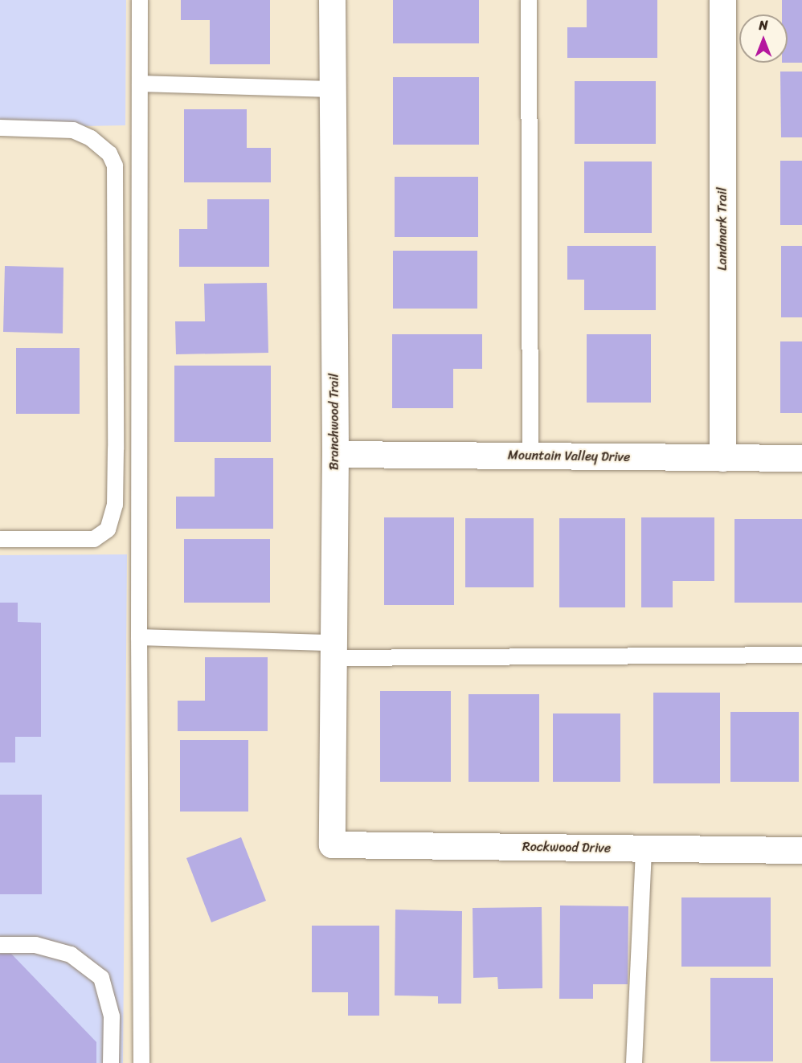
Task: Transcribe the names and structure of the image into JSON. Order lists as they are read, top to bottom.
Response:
{
  "streets": {
    "street": [
      "Landmark Trail",
      "Branchwood Trail",
      "Mountain Valley Drive",
      "Rockwood Drive"
    ]
  },
  "crossings": [
    ["Landmark Trail", "Mountain Valley Drive"],
    ["Branchwood Trail", "Mountain Valley Drive"],
    ["Branchwood Trail", "Rockwood Drive"]
  ],
  "north": "top"
}
